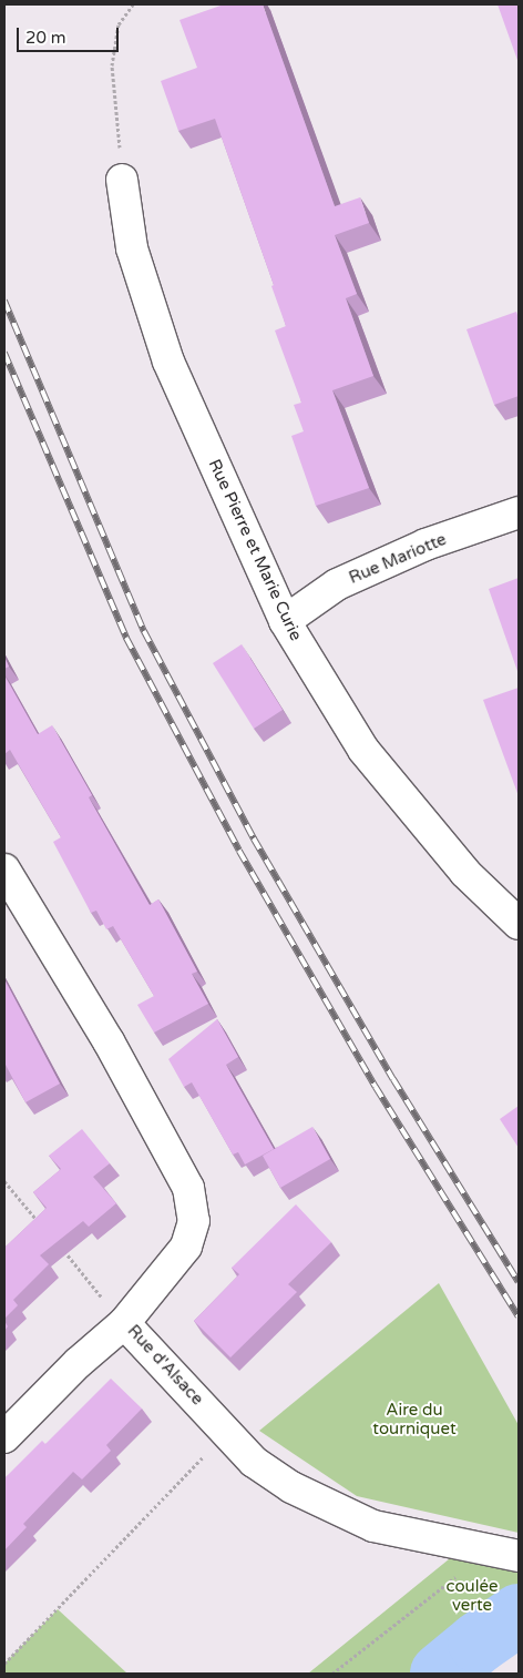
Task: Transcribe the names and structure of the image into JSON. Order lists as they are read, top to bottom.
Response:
{
  "streets": {
    "street": ["Rue Pierre et Marie Curie", "Rue Mariotte", "Rue d'Alsace"]
  },
  "crossings": [
    ["Rue Pierre et Marie Curie", "Rue Mariotte"]
  ],
  "parks": ["Aire du tourniquet", "coulée verte"],
  "scale_bar": "20 m"
}
